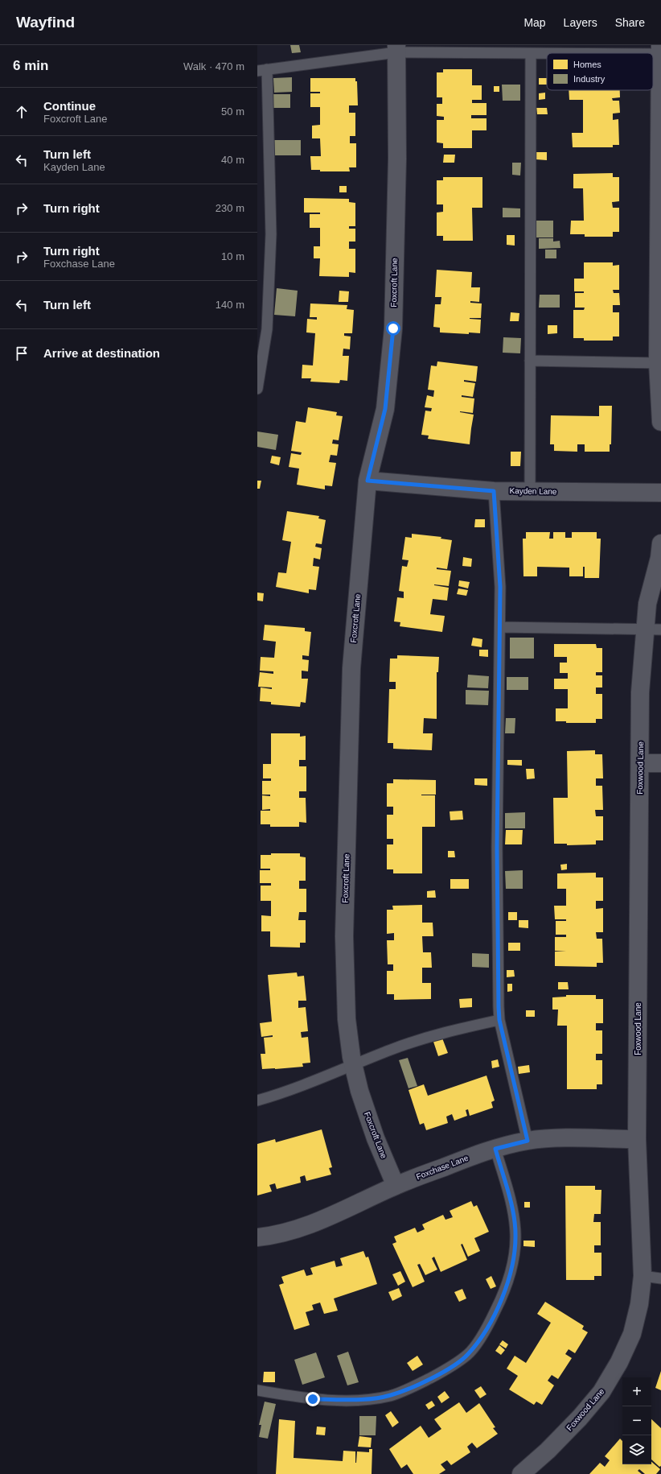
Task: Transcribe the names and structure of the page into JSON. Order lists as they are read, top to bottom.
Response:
{
  "streets": {
    "street": [
      "Foxcroft Lane",
      "Kayden Lane",
      "Foxwood Lane",
      "Foxchase Lane"
    ]
  },
  "crossings": [
    ["Foxcroft Lane", "Kayden Lane"],
    ["Foxcroft Lane", "Foxchase Lane"],
    ["Foxwood Lane", "Foxchase Lane"]
  ],
  "legend": ["Homes", "Industry"],
  "page": {
    "header": "Wayfind",
    "nav": ["Map", "Layers", "Share"],
    "heading": ["6 min", "Walk · 470 m"],
    "list": [
      ["Continue", "Foxcroft Lane", "50 m"],
      ["Turn left", "Kayden Lane", "40 m"],
      ["Turn right", "230 m"],
      ["Turn right", "Foxchase Lane", "10 m"],
      ["Turn left", "140 m"],
      "Arrive at destination"
    ],
    "map_buttons": ["+", "−"]
  }
}
